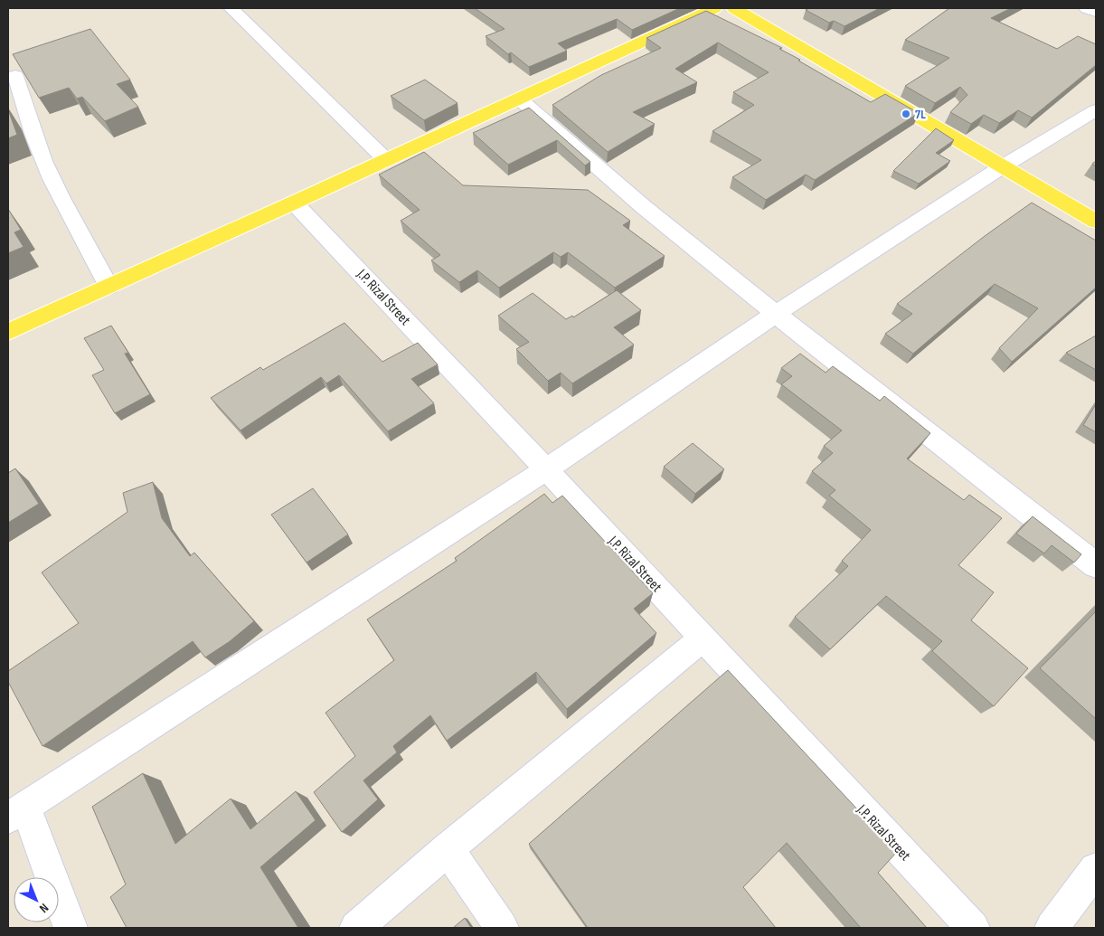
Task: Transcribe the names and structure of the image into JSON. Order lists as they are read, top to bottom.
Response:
{
  "streets": {
    "street": ["J.P. Rizal Street"]
  },
  "places": ["7L"],
  "north": "bottom right"
}
